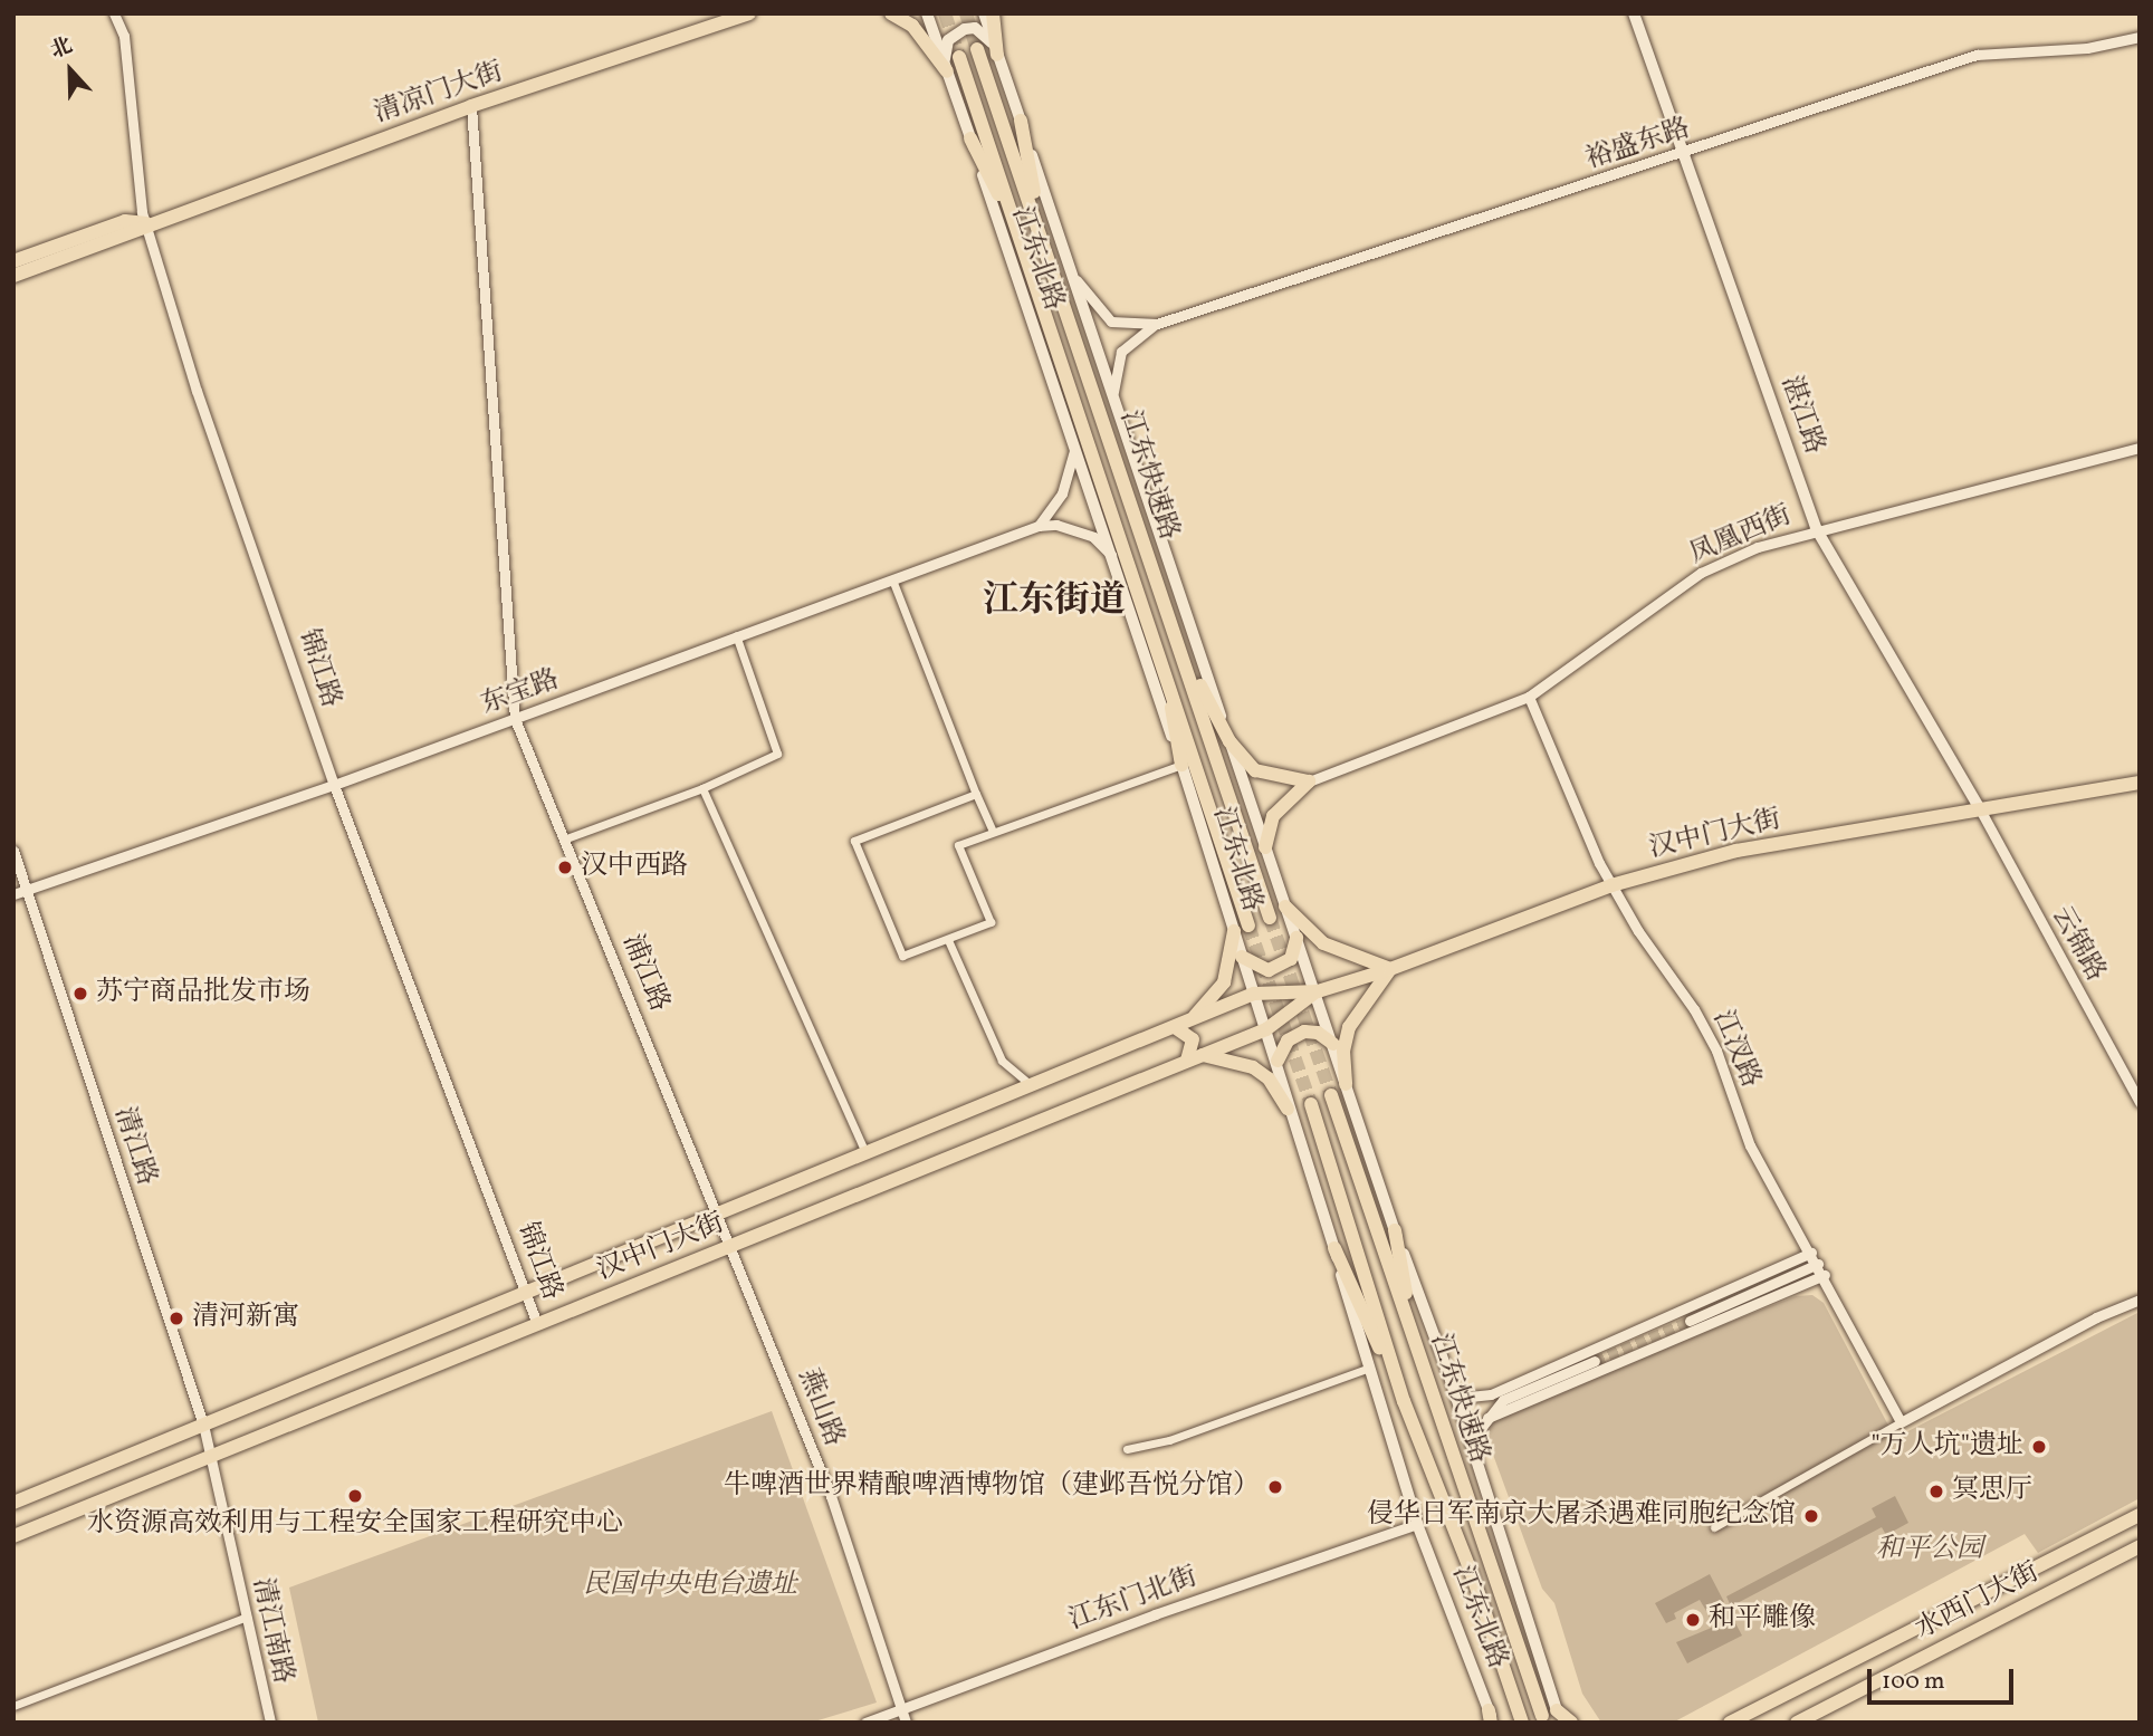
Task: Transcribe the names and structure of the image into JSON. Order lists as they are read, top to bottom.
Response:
{
  "streets": {
    "main road": [
      "清凉门大街",
      "江东北路",
      "湛江路",
      "江东快速路",
      "汉中门大街",
      "水西门大街"
    ],
    "street": [
      "裕盛东路",
      "凤凰西街",
      "锦江路",
      "东宝路",
      "云锦路",
      "浦江路",
      "江汊路",
      "清江路",
      "燕山路",
      "江东门北街",
      "清江南路"
    ]
  },
  "crossings": [
    ["清凉门大街", "锦江路"],
    ["清凉门大街", "浦江路"],
    ["裕盛东路", "江东北路"],
    ["裕盛东路", "湛江路"],
    ["江东北路", "汉中门大街"],
    ["江东北路", "江东门北街"],
    ["湛江路", "凤凰西街"],
    ["湛江路", "汉中门大街"],
    ["湛江路", "云锦路"],
    ["凤凰西街", "江汊路"],
    ["锦江路", "东宝路"],
    ["锦江路", "汉中门大街"],
    ["东宝路", "浦江路"],
    ["东宝路", "清江路"],
    ["汉中门大街", "云锦路"],
    ["汉中门大街", "浦江路"],
    ["汉中门大街", "江汊路"],
    ["汉中门大街", "清江路"],
    ["汉中门大街", "燕山路"],
    ["汉中门大街", "清江南路"],
    ["浦江路", "燕山路"],
    ["清江路", "清江南路"],
    ["燕山路", "江东门北街"]
  ],
  "districts": ["江东街道"],
  "parks": ["和平公园", "民国中央电台遗址"],
  "places": [
    "汉中西路",
    "苏宁商品批发市场",
    "清河新寓",
    "\"万人坑\"遗址",
    "牛啤酒世界精酿啤酒博物馆（建邺吾悦分馆）",
    "冥思厅",
    "水资源高效利用与工程安全国家工程研究中心",
    "侵华日军南京大屠杀遇难同胞纪念馆",
    "和平雕像"
  ],
  "scale_bar": "100 m",
  "north": "top"
}
